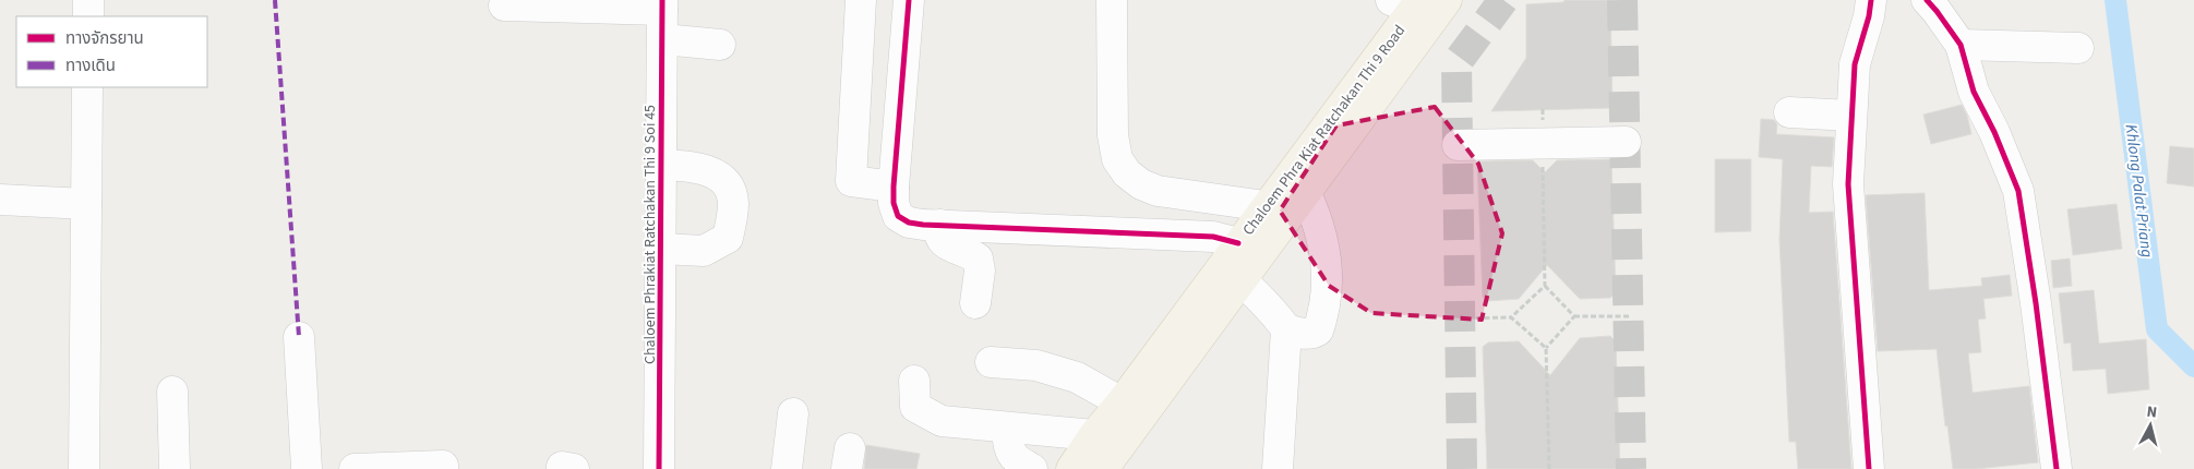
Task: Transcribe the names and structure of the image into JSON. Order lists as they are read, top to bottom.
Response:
{
  "streets": {
    "main road": ["Chaloem Phra Kiat Ratchakan Thi 9 Road"],
    "street": ["Chaloem Phrakiat Ratchakan Thi 9 Soi 45"]
  },
  "water": ["Khlong Palat Priang"],
  "legend": ["ทางจักรยาน", "ทางเดิน"],
  "north": "top"
}
